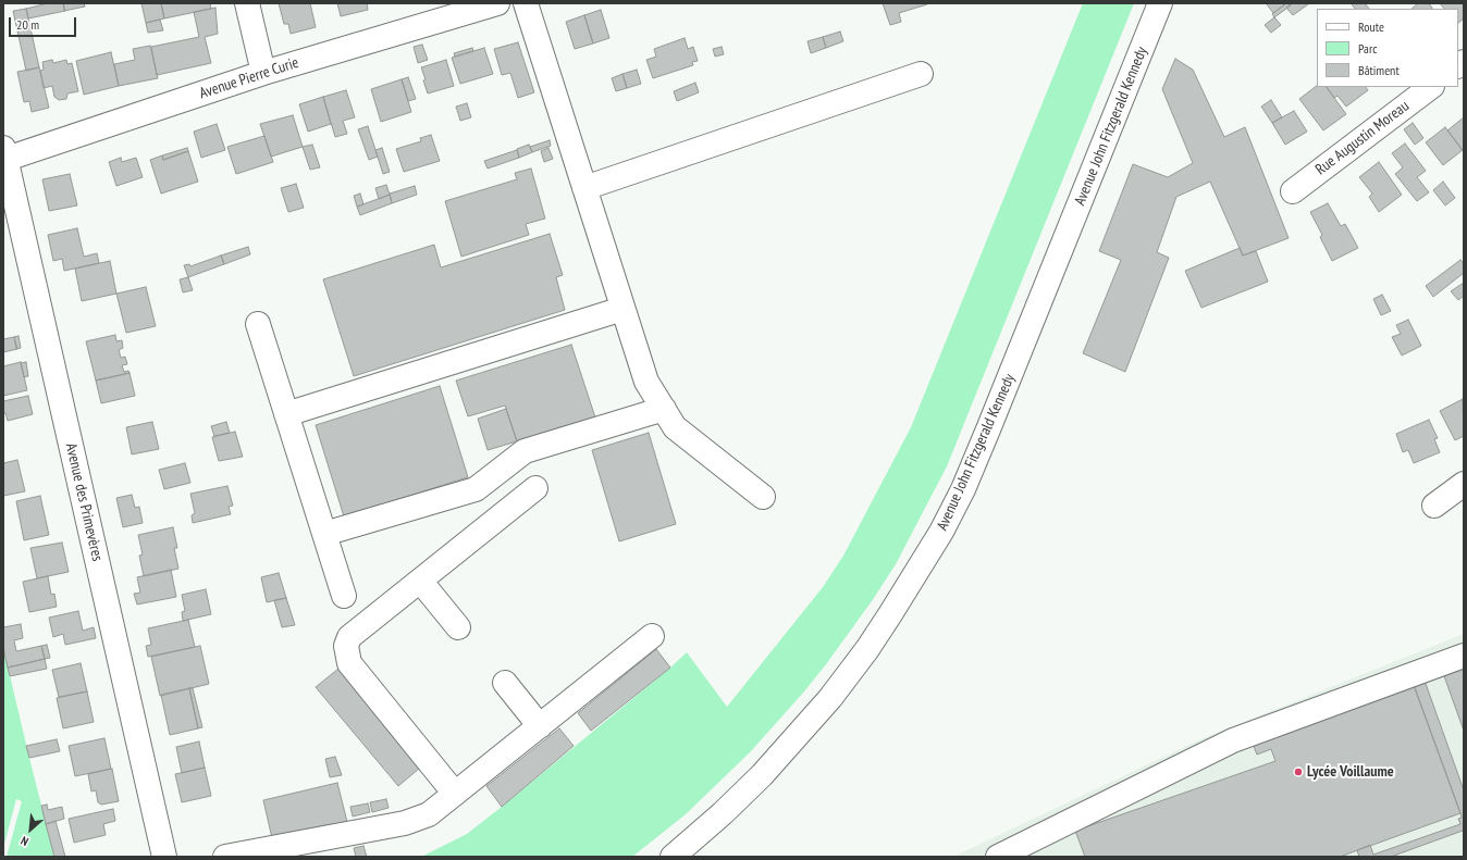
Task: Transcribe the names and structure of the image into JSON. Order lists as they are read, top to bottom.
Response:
{
  "streets": {
    "street": [
      "Avenue Pierre Curie",
      "Avenue John Fitzgerald Kennedy",
      "Rue Augustin Moreau",
      "Avenue des Primevères"
    ]
  },
  "crossings": [
    ["Avenue Pierre Curie", "Avenue des Primevères"]
  ],
  "places": ["Lycée Voillaume"],
  "legend": ["Route", "Parc", "Bâtiment"],
  "scale_bar": "20 m",
  "north": "bottom left"
}
